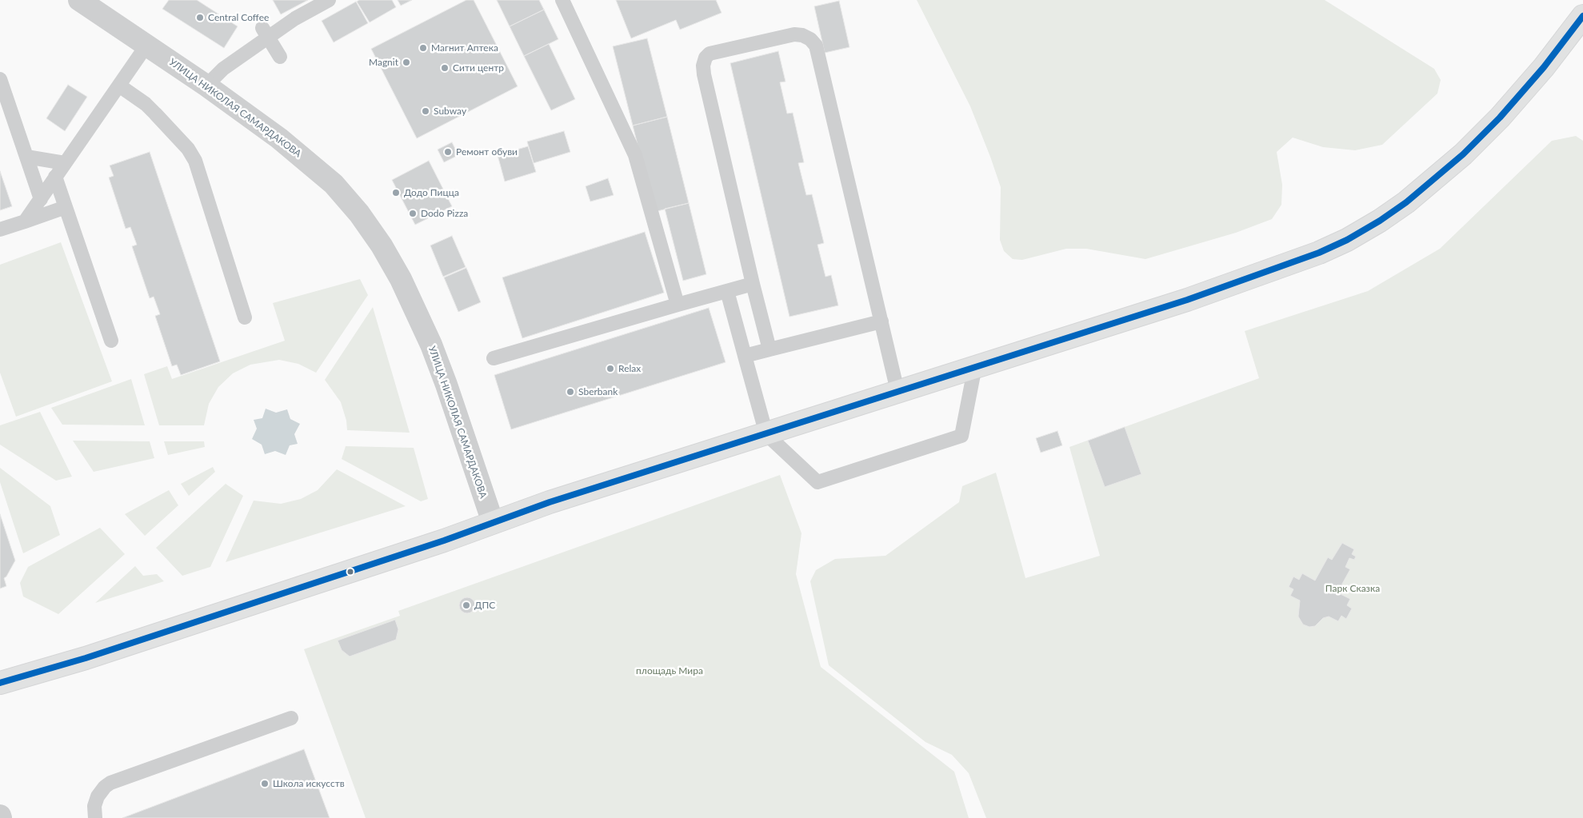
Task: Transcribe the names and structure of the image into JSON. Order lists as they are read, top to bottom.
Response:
{
  "streets": {
    "street": ["УЛИЦА НИКОЛАЯ САМАРДАКОВА"]
  },
  "parks": ["Парк Сказка", "площадь Мира"],
  "places": [
    "Central Coffee",
    "Магнит Аптека",
    "Magnit",
    "Сити центр",
    "Subway",
    "Ремонт обуви",
    "Додо Пицца",
    "Dodo Pizza",
    "Relax",
    "Sberbank",
    "ДПС",
    "Школа искусств"
  ]
}
